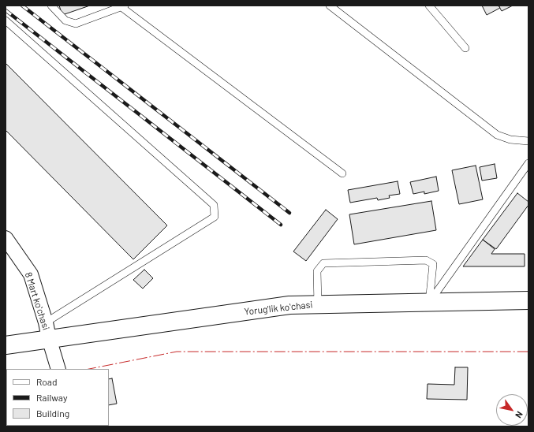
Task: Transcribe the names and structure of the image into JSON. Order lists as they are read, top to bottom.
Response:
{
  "streets": {
    "main road": ["Yorug'lik koʻchasi"],
    "street": ["8 Mart koʻchasi"]
  },
  "crossings": [
    ["8 Mart koʻchasi", "Yorug'lik koʻchasi"]
  ],
  "legend": ["Road", "Railway", "Building"],
  "north": "bottom right"
}
